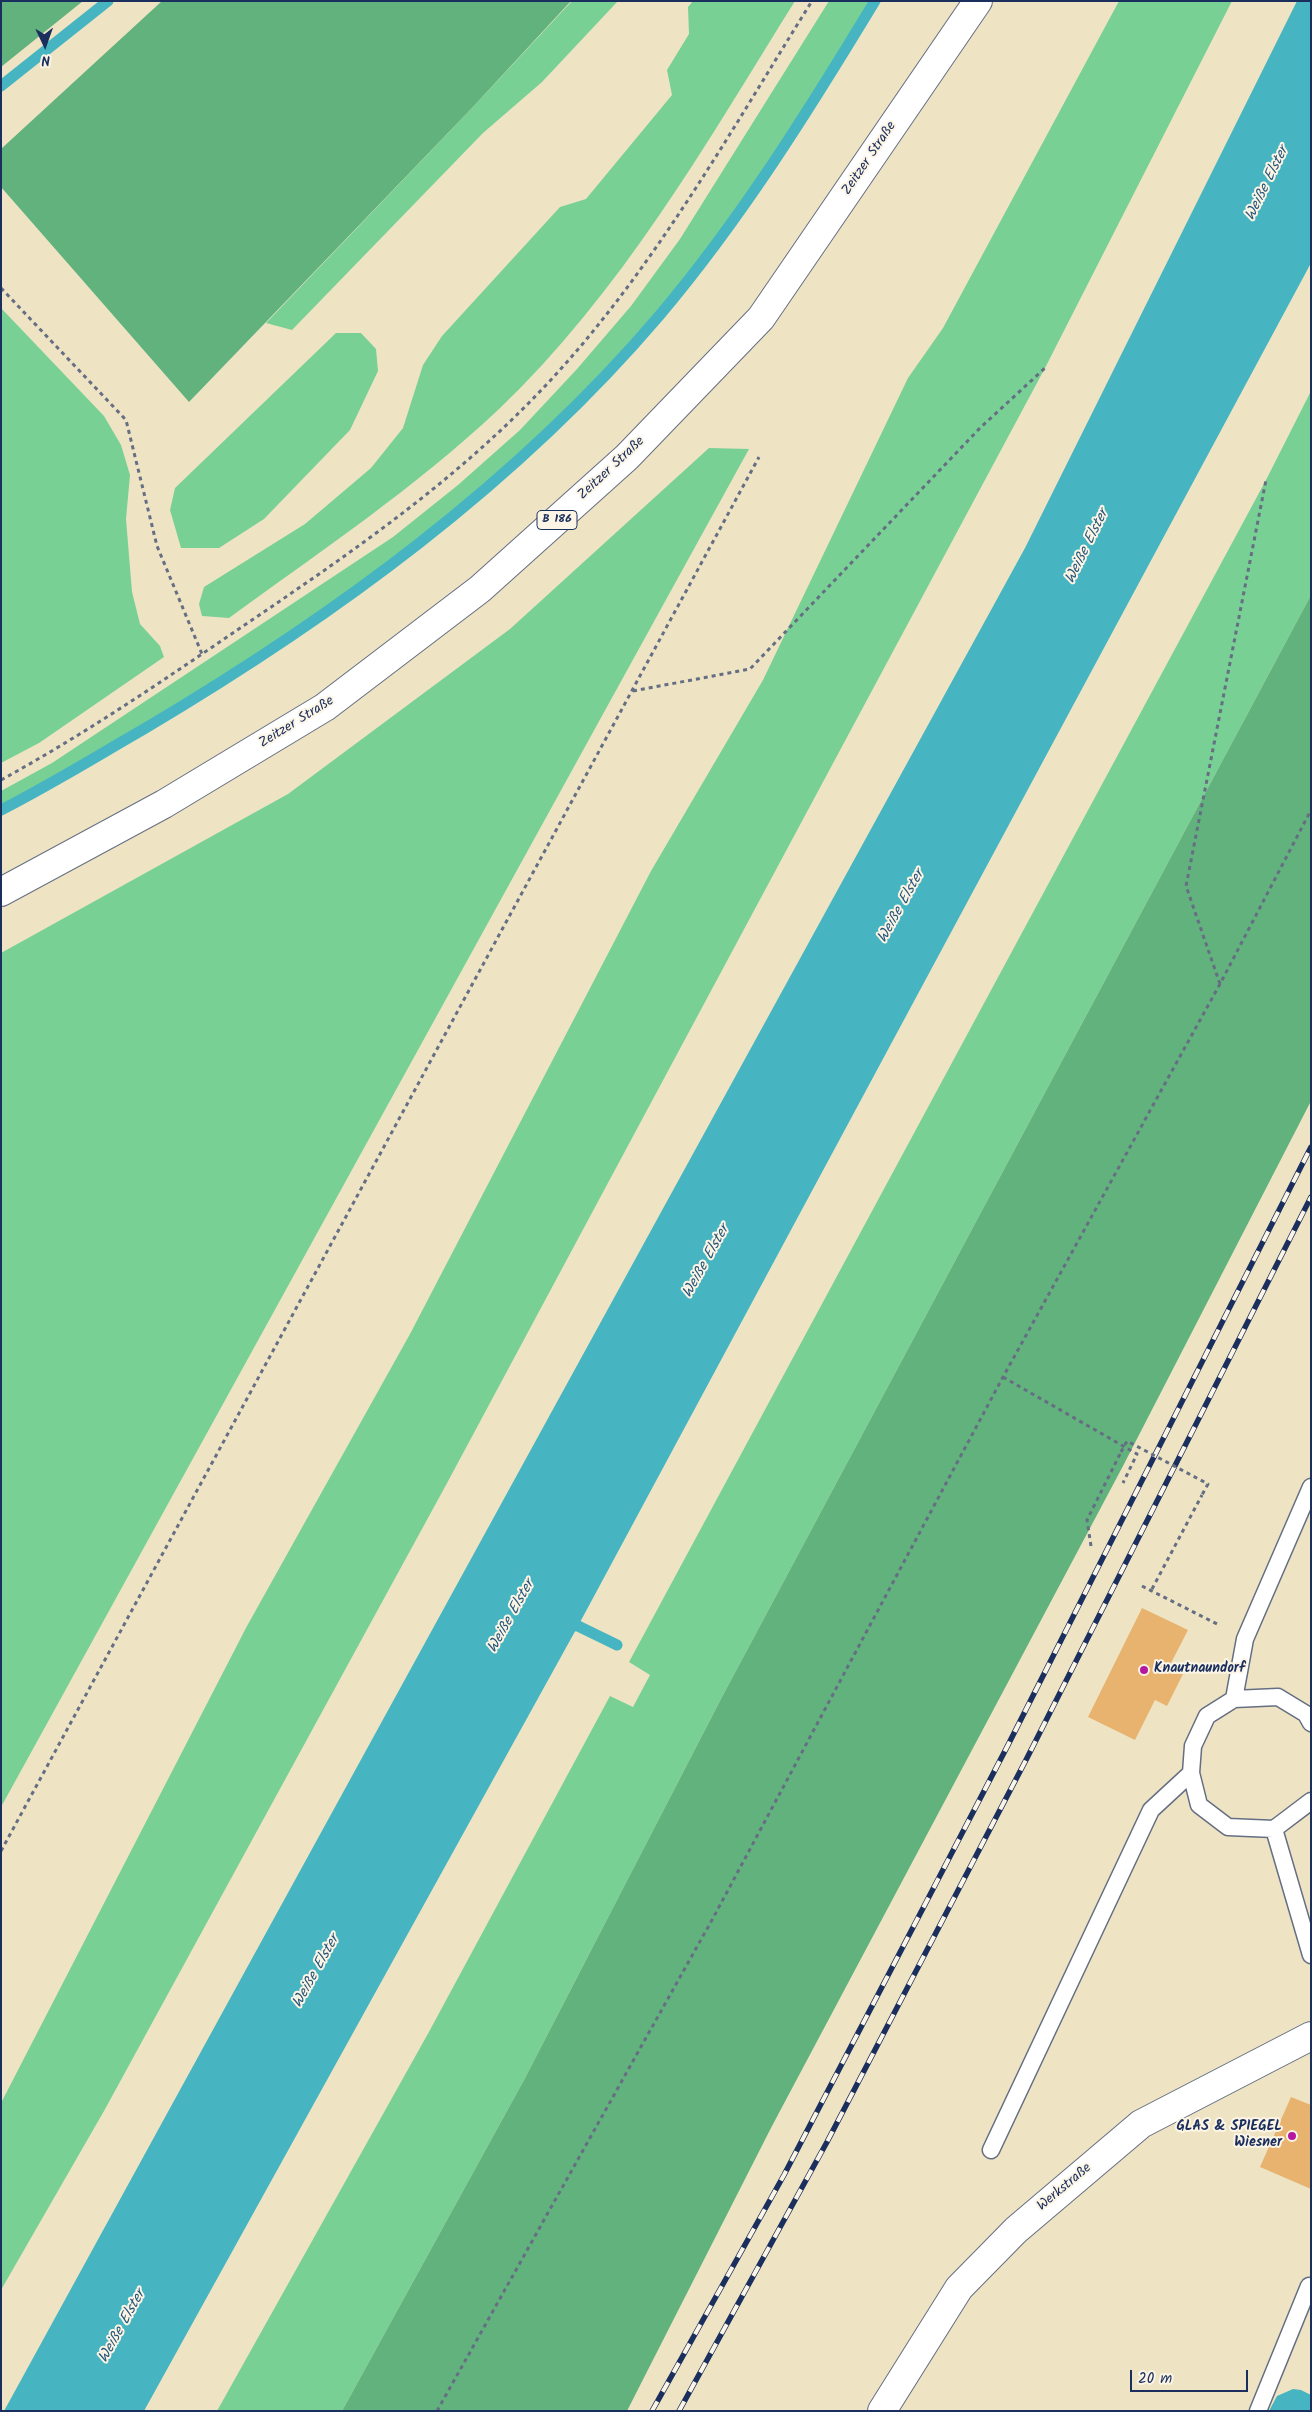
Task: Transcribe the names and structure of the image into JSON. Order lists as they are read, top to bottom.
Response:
{
  "streets": {
    "main road": ["Zeitzer Straße", "B 186", "Werkstraße"]
  },
  "water": ["Weiße Elster"],
  "places": ["Knautnaundorf", "GLAS & SPIEGEL Wiesner"],
  "scale_bar": "20 m",
  "north": "bottom"
}
